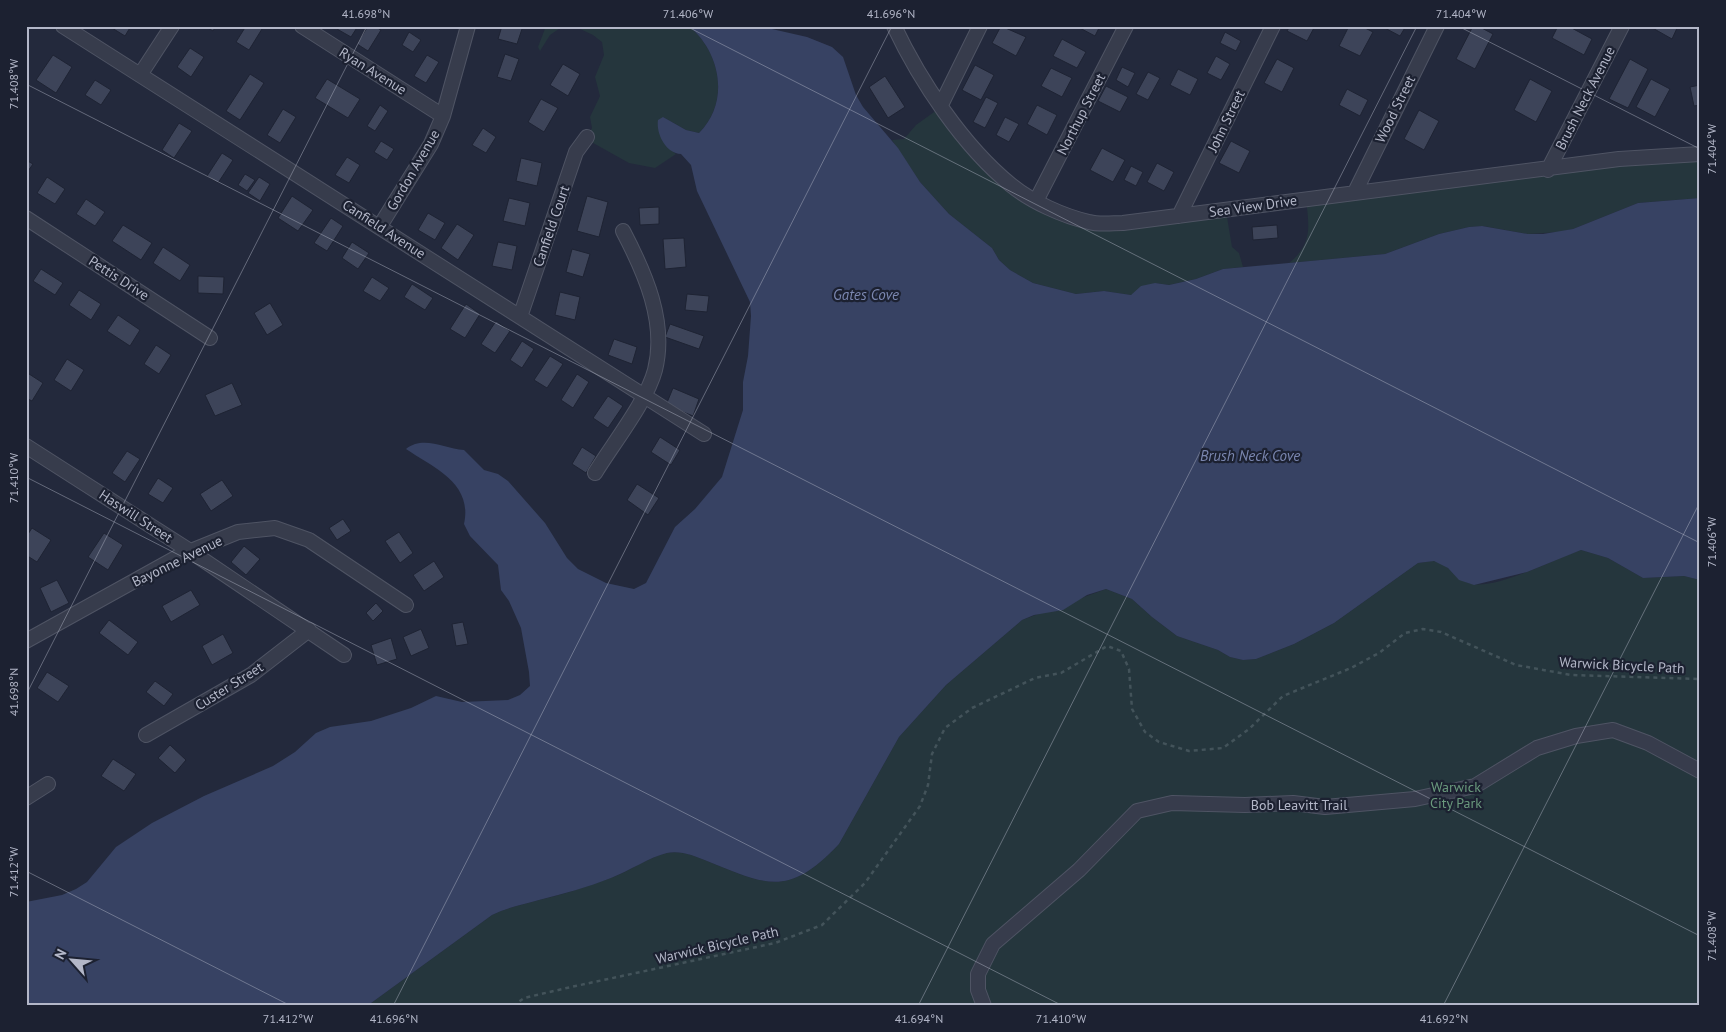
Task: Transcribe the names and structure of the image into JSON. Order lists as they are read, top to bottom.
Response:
{
  "streets": {
    "street": [
      "Ryan Avenue",
      "Brush Neck Avenue",
      "Wood Street",
      "Northup Street",
      "John Street",
      "Gordon Avenue",
      "Sea View Drive",
      "Canfield Court",
      "Canfield Avenue",
      "Pettis Drive",
      "Haswill Street",
      "Bayonne Avenue",
      "Custer Street",
      "Bob Leavitt Trail"
    ],
    "path": ["Warwick Bicycle Path"]
  },
  "crossings": [
    ["Ryan Avenue", "Gordon Avenue"],
    ["Brush Neck Avenue", "Sea View Drive"],
    ["Wood Street", "Sea View Drive"],
    ["Northup Street", "Sea View Drive"],
    ["John Street", "Sea View Drive"],
    ["Gordon Avenue", "Canfield Avenue"],
    ["Canfield Court", "Canfield Avenue"],
    ["Haswill Street", "Bayonne Avenue"],
    ["Haswill Street", "Custer Street"]
  ],
  "water": ["Gates Cove", "Brush Neck Cove"],
  "parks": ["Warwick City Park"],
  "north": "top left",
  "coordinates": [
    "41.698°N",
    "71.406°W",
    "41.696°N",
    "71.404°W",
    "71.408°W",
    "71.410°W",
    "71.412°W",
    "41.694°N",
    "41.692°N"
  ]
}
